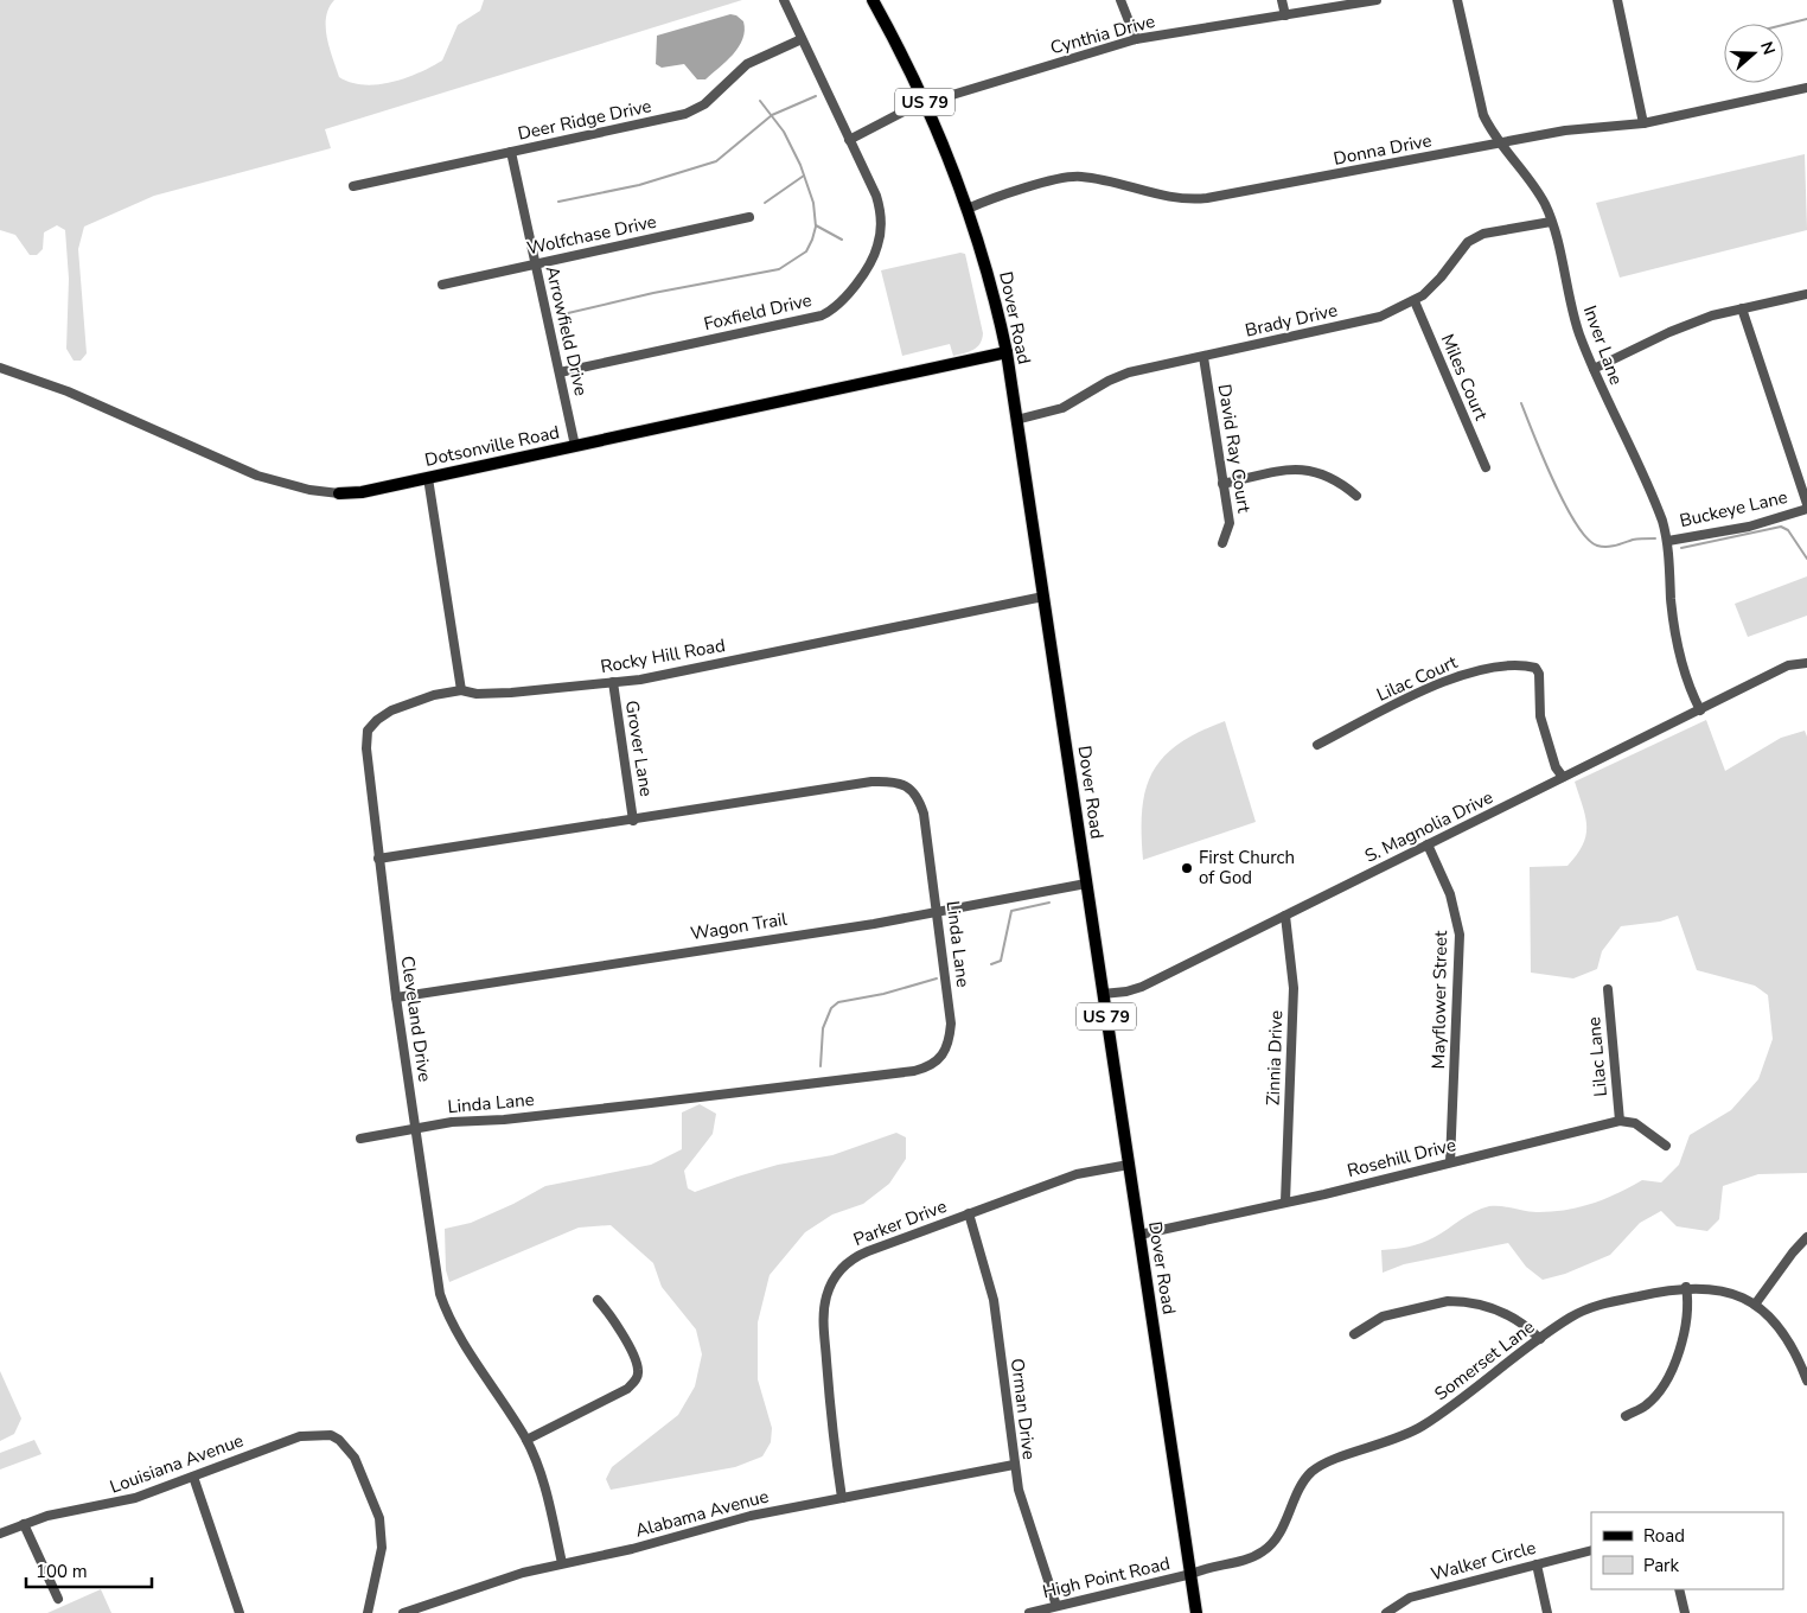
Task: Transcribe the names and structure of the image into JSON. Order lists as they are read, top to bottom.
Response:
{
  "streets": {
    "main road": ["US 79", "Dover Road", "Dotsonville Road"],
    "street": [
      "Cynthia Drive",
      "Deer Ridge Drive",
      "Donna Drive",
      "Wolfchase Drive",
      "Foxfield Drive",
      "Brady Drive",
      "Arrowfield Drive",
      "Inver Lane",
      "Miles Court",
      "David Ray Court",
      "Buckeye Lane",
      "Rocky Hill Road",
      "Lilac Court",
      "Grover Lane",
      "S. Magnolia Drive",
      "Wagon Trail",
      "Linda Lane",
      "Mayflower Street",
      "Cleveland Drive",
      "Lilac Lane",
      "Zinnia Drive",
      "Rosehill Drive",
      "Parker Drive",
      "Somerset Lane",
      "Orman Drive",
      "Louisiana Avenue",
      "Alabama Avenue",
      "Walker Circle",
      "High Point Road"
    ]
  },
  "crossings": [
    ["Cynthia Drive", "Foxfield Drive"],
    ["Cynthia Drive", "Dover Road"],
    ["Deer Ridge Drive", "Foxfield Drive"],
    ["Deer Ridge Drive", "Arrowfield Drive"],
    ["Donna Drive", "Dover Road"],
    ["Donna Drive", "Inver Lane"],
    ["Wolfchase Drive", "Arrowfield Drive"],
    ["Foxfield Drive", "Arrowfield Drive"],
    ["Dover Road", "Brady Drive"],
    ["Dover Road", "Dotsonville Road"],
    ["Dover Road", "Rocky Hill Road"],
    ["Dover Road", "S. Magnolia Drive"],
    ["Dover Road", "Wagon Trail"],
    ["Dover Road", "Rosehill Drive"],
    ["Dover Road", "Parker Drive"],
    ["Dover Road", "Somerset Lane"],
    ["Dover Road", "High Point Road"],
    ["Brady Drive", "Inver Lane"],
    ["Brady Drive", "Miles Court"],
    ["Brady Drive", "David Ray Court"],
    ["Arrowfield Drive", "Dotsonville Road"],
    ["Inver Lane", "Buckeye Lane"],
    ["Inver Lane", "S. Magnolia Drive"],
    ["Rocky Hill Road", "Grover Lane"],
    ["Rocky Hill Road", "Cleveland Drive"],
    ["Lilac Court", "S. Magnolia Drive"],
    ["Grover Lane", "Linda Lane"],
    ["S. Magnolia Drive", "Mayflower Street"],
    ["S. Magnolia Drive", "Zinnia Drive"],
    ["Wagon Trail", "Linda Lane"],
    ["Wagon Trail", "Cleveland Drive"],
    ["Linda Lane", "Cleveland Drive"],
    ["Mayflower Street", "Rosehill Drive"],
    ["Cleveland Drive", "Alabama Avenue"],
    ["Lilac Lane", "Rosehill Drive"],
    ["Zinnia Drive", "Rosehill Drive"],
    ["Parker Drive", "Orman Drive"],
    ["Parker Drive", "Alabama Avenue"],
    ["Somerset Lane", "High Point Road"],
    ["Orman Drive", "Alabama Avenue"],
    ["Orman Drive", "High Point Road"]
  ],
  "places": ["First Church of God"],
  "legend": ["Road", "Park"],
  "scale_bar": "100 m",
  "north": "right"
}
